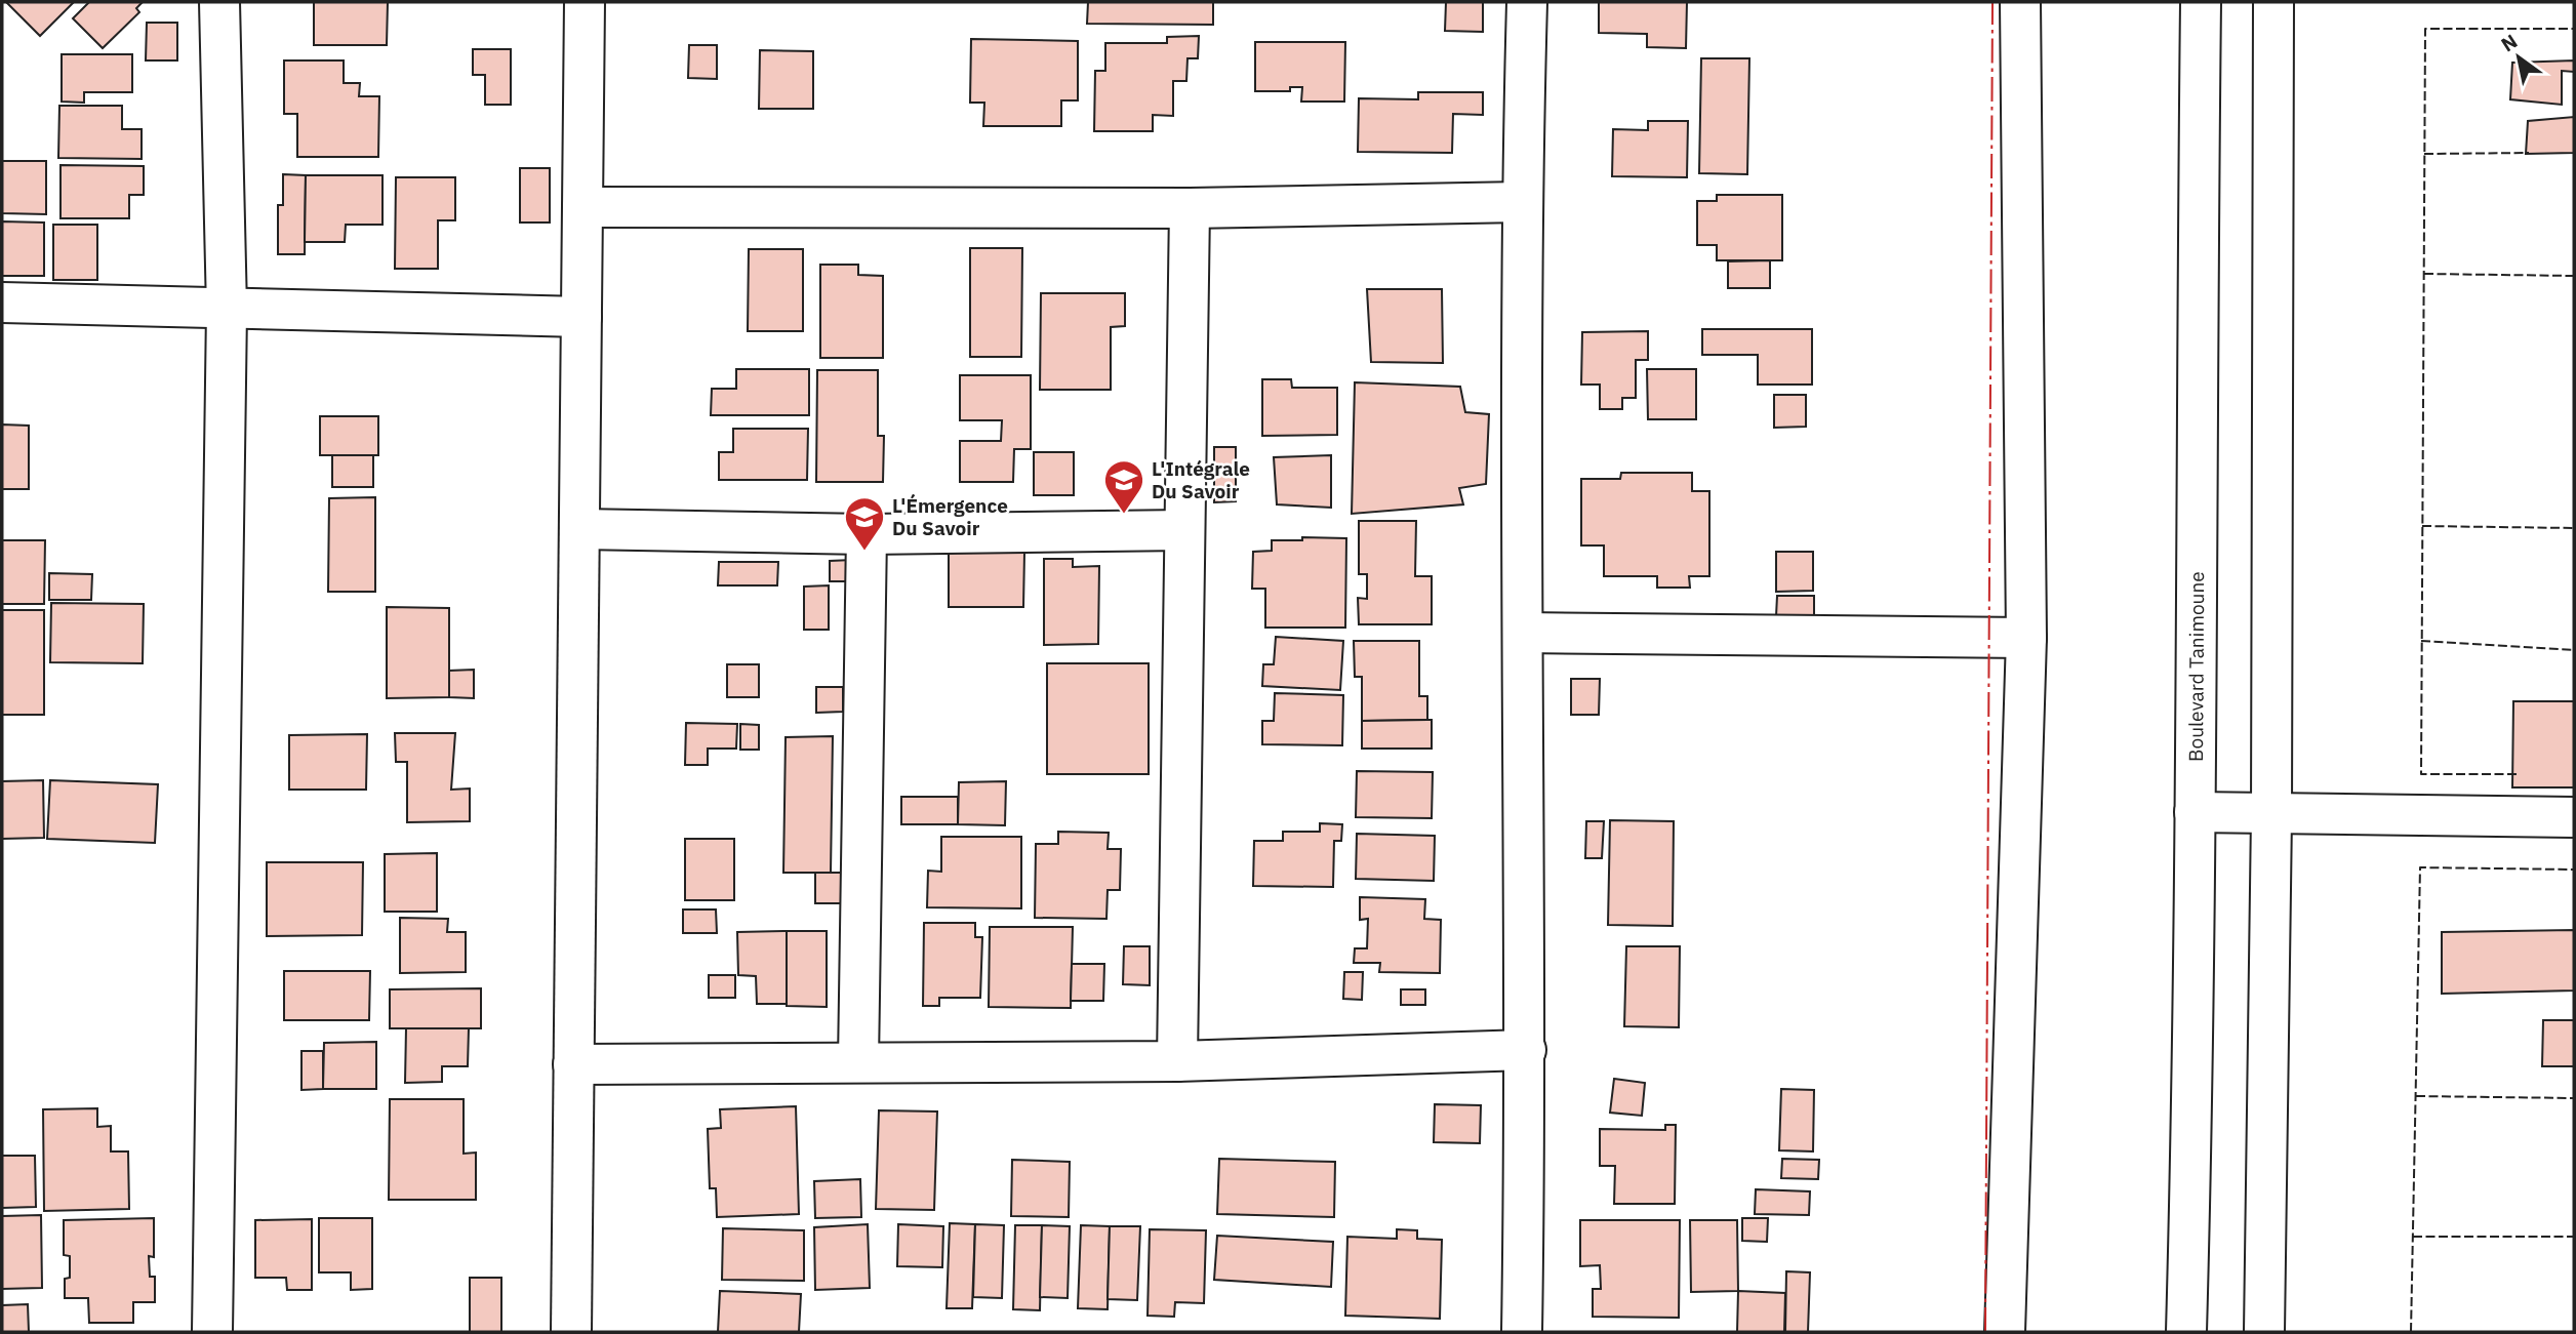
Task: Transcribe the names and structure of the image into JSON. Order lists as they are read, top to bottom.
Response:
{
  "streets": {
    "street": ["Boulevard Tanimoune"]
  },
  "places": {
    "school or university": ["L'Intégrale Du Savoir", "L'Émergence Du Savoir"]
  },
  "north": "top left"
}
